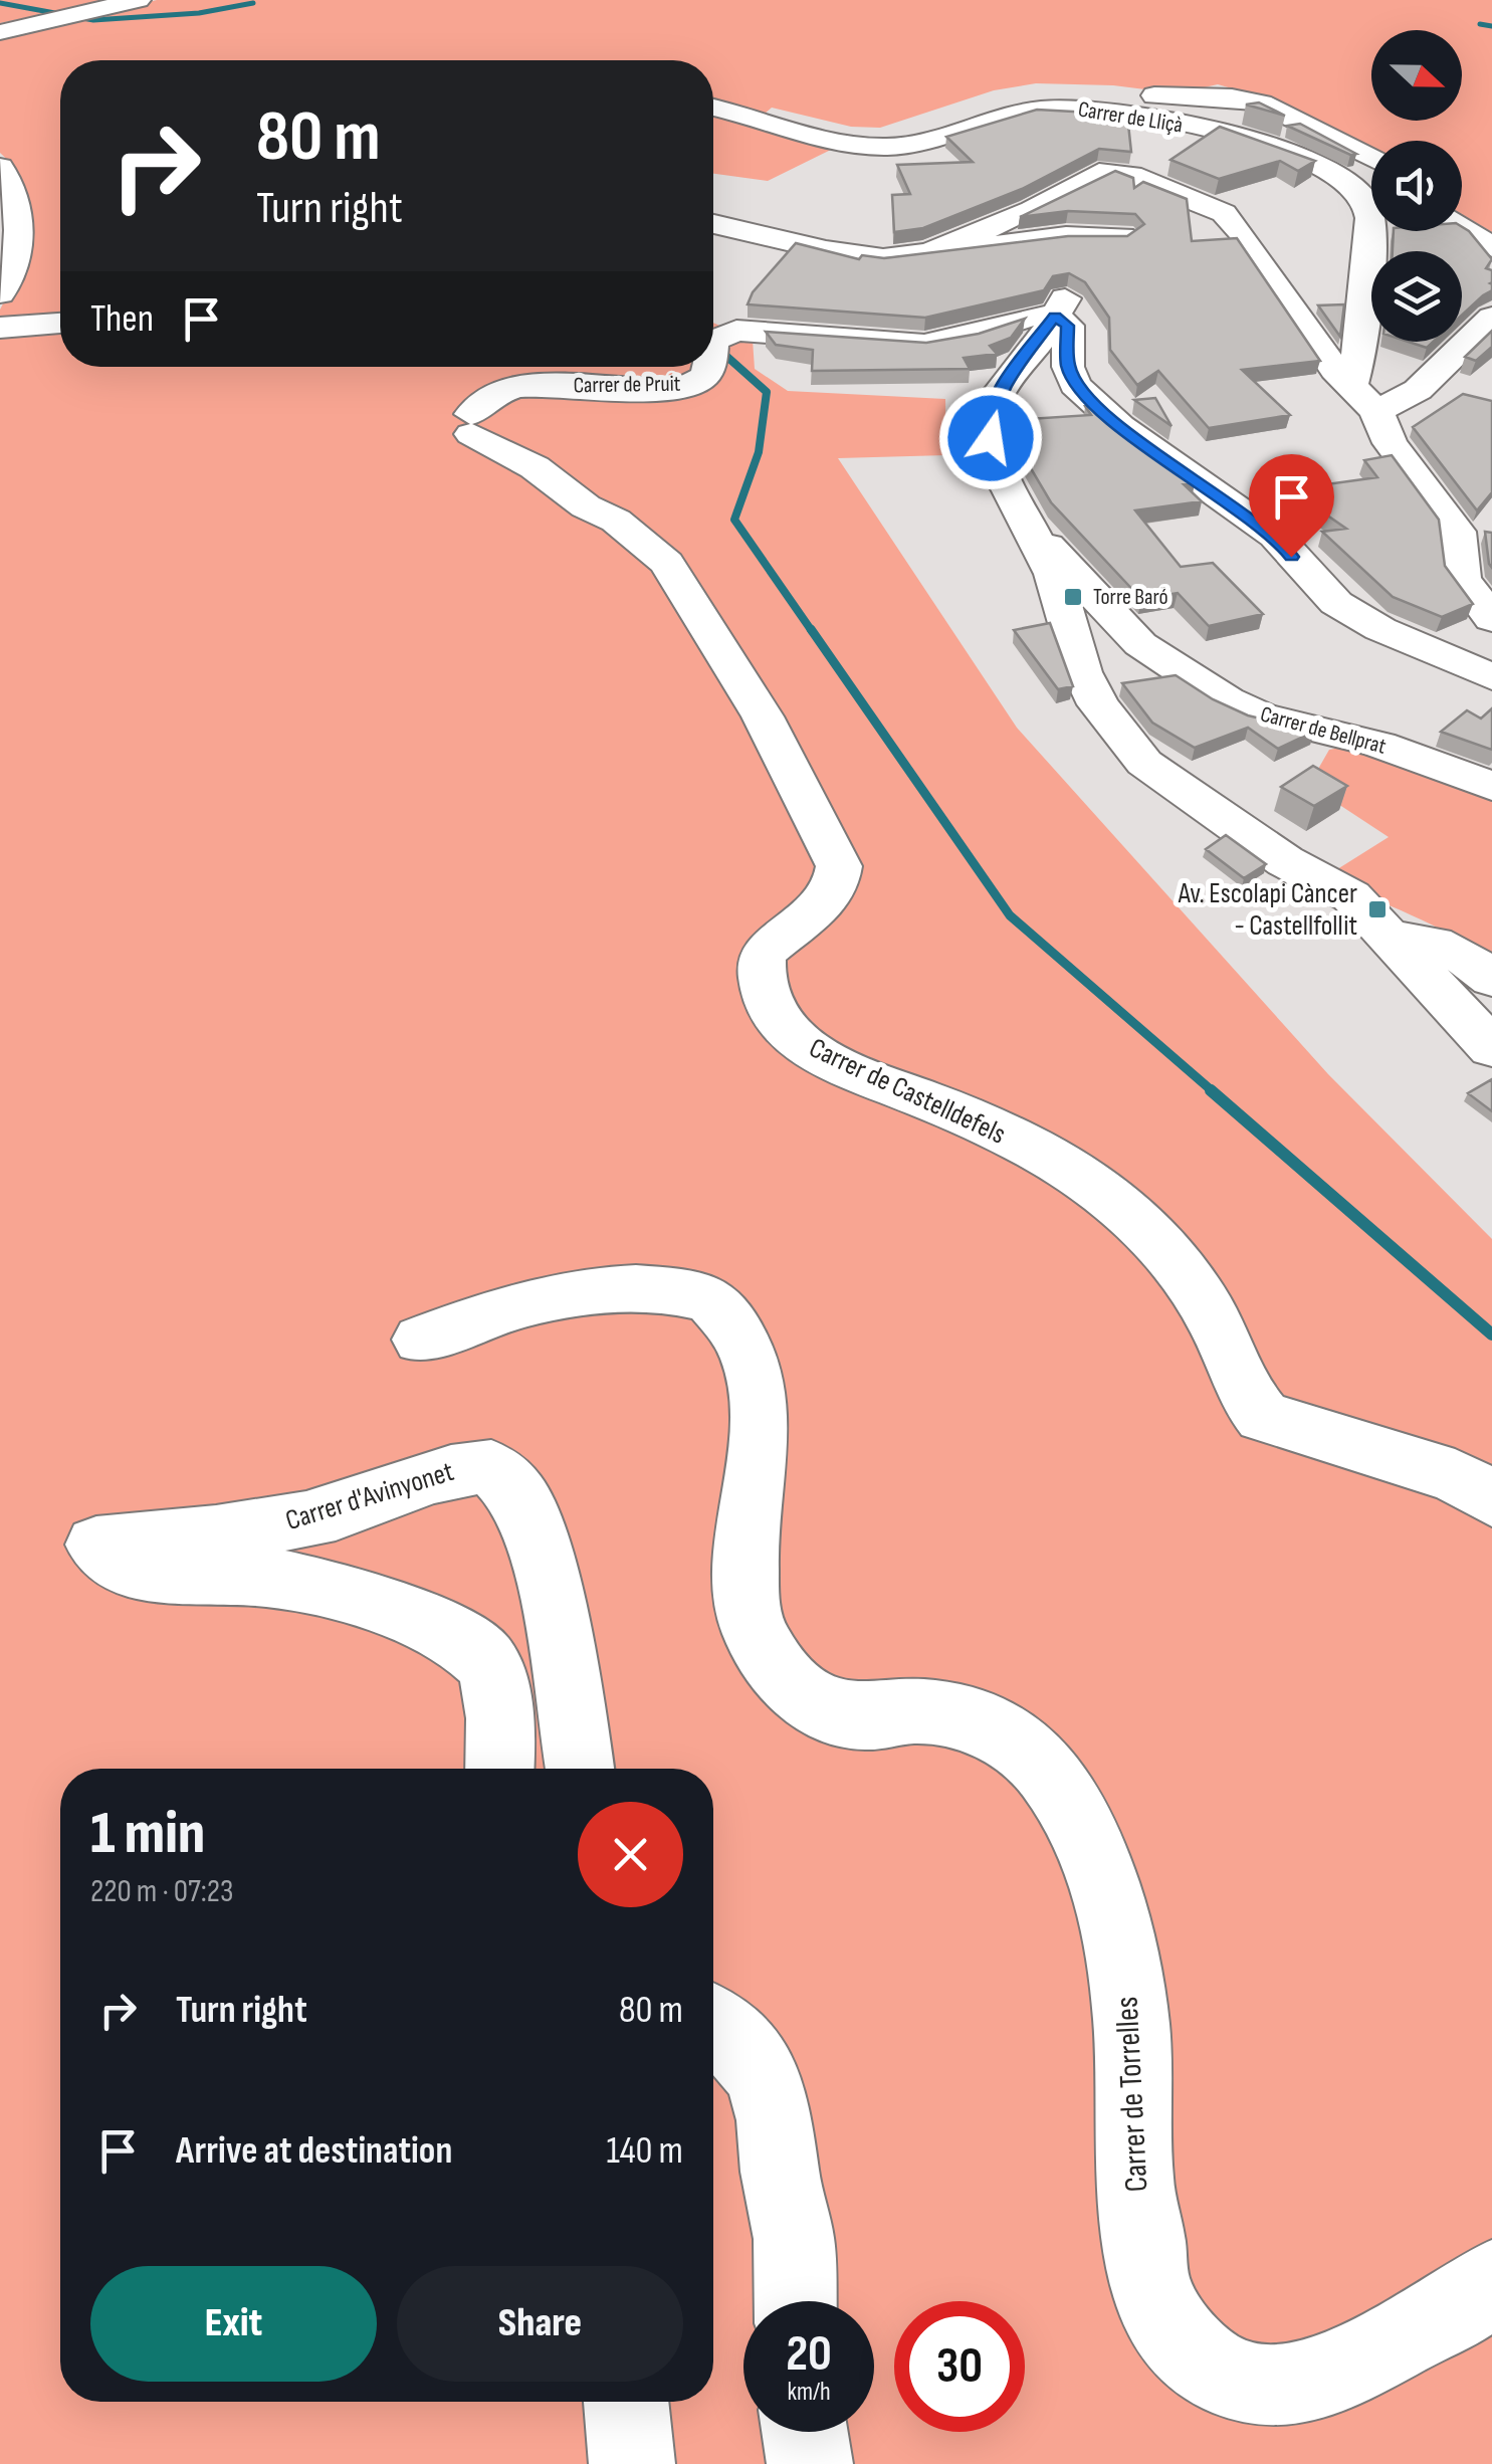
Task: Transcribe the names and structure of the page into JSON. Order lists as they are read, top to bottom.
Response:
{
  "streets": {
    "street": [
      "Carrer de Lliçà",
      "Carrer de Pruit",
      "Carrer de Bellprat",
      "Carrer de Castelldefels",
      "Carrer d'Avinyonet",
      "Carrer de Torrelles"
    ]
  },
  "crossings": [
    ["Carrer de Pruit", "Carrer de Castelldefels"]
  ],
  "places": {
    "transit": ["Torre Baró", "Av. Escolapi Càncer - Castellfollit"]
  },
  "north": "right",
  "page": {
    "turn": ["80 m", "Turn right"],
    "then": "Then",
    "heading": ["1 min", "220 m · 07:23"],
    "list": [
      {
        "name": "Turn right",
        "value": "80 m"
      },
      {
        "name": "Arrive at destination",
        "value": "140 m"
      }
    ],
    "buttons": ["Exit", "Share"],
    "speed": "20 km/h",
    "limit": "30"
  }
}
